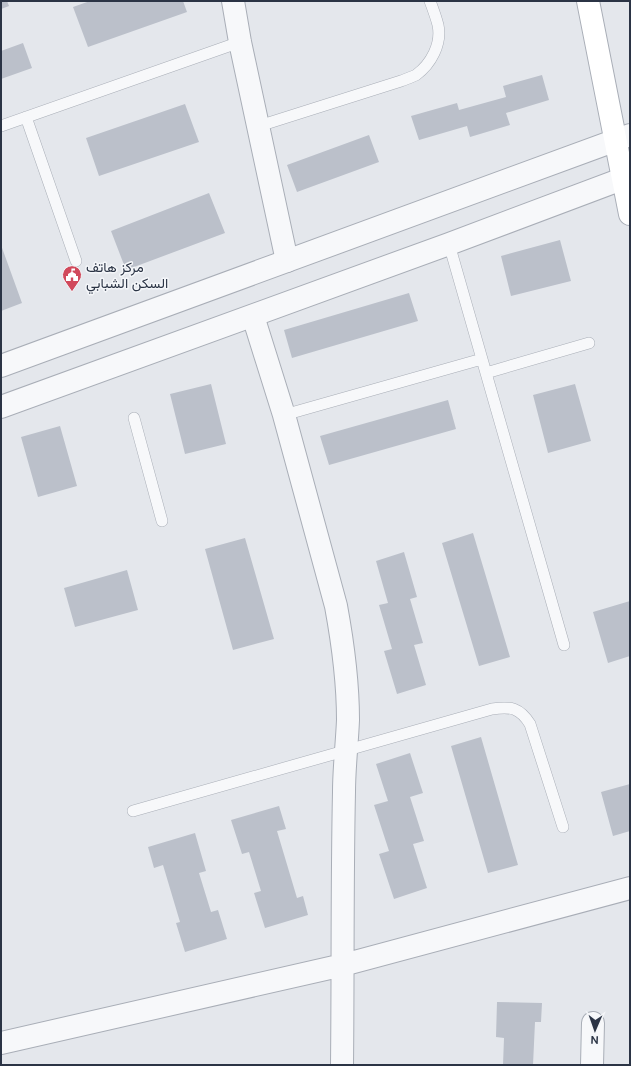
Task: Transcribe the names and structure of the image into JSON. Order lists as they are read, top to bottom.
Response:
{
  "places": {
    "public building": ["مركز هاتف السكن الشبابي"]
  },
  "north": "bottom"
}
